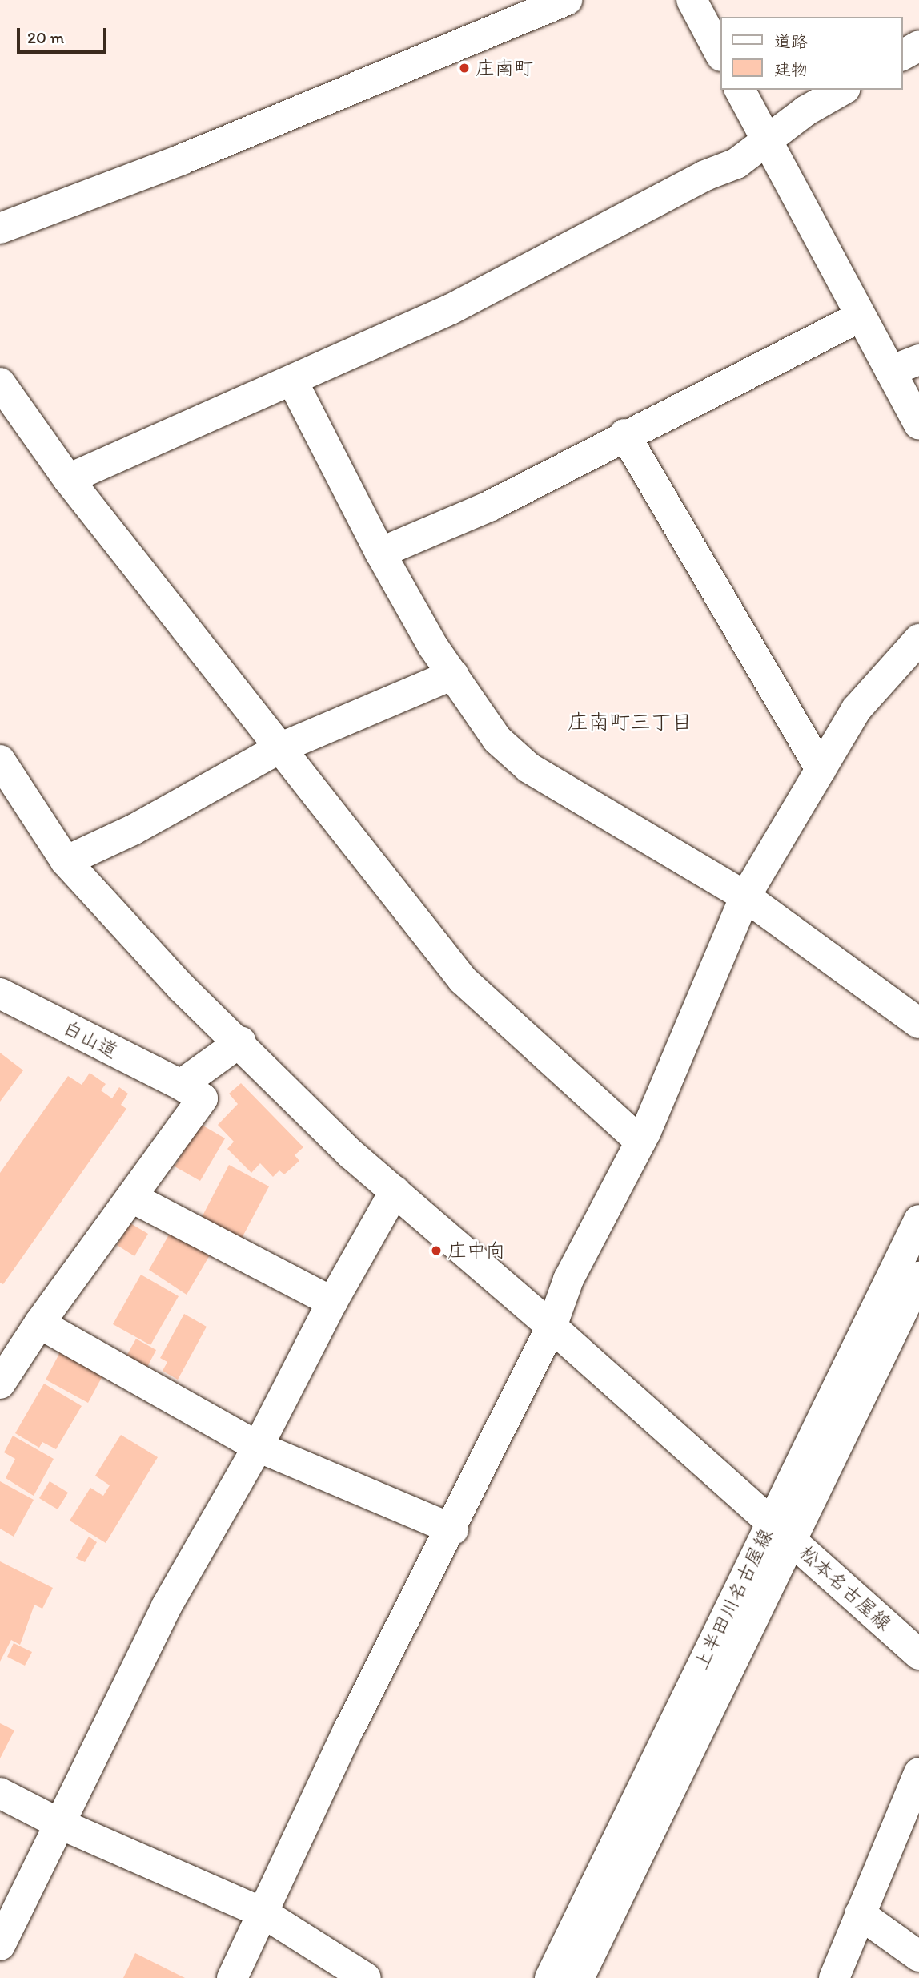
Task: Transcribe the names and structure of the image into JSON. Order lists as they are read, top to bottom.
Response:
{
  "streets": {
    "street": ["白山道", "松本名古屋線", "上半田川名古屋線"]
  },
  "crossings": [
    ["松本名古屋線", "上半田川名古屋線"]
  ],
  "districts": ["庄南町三丁目"],
  "places": ["庄南町", "庄中向"],
  "legend": ["道路", "建物"],
  "scale_bar": "20 m"
}
